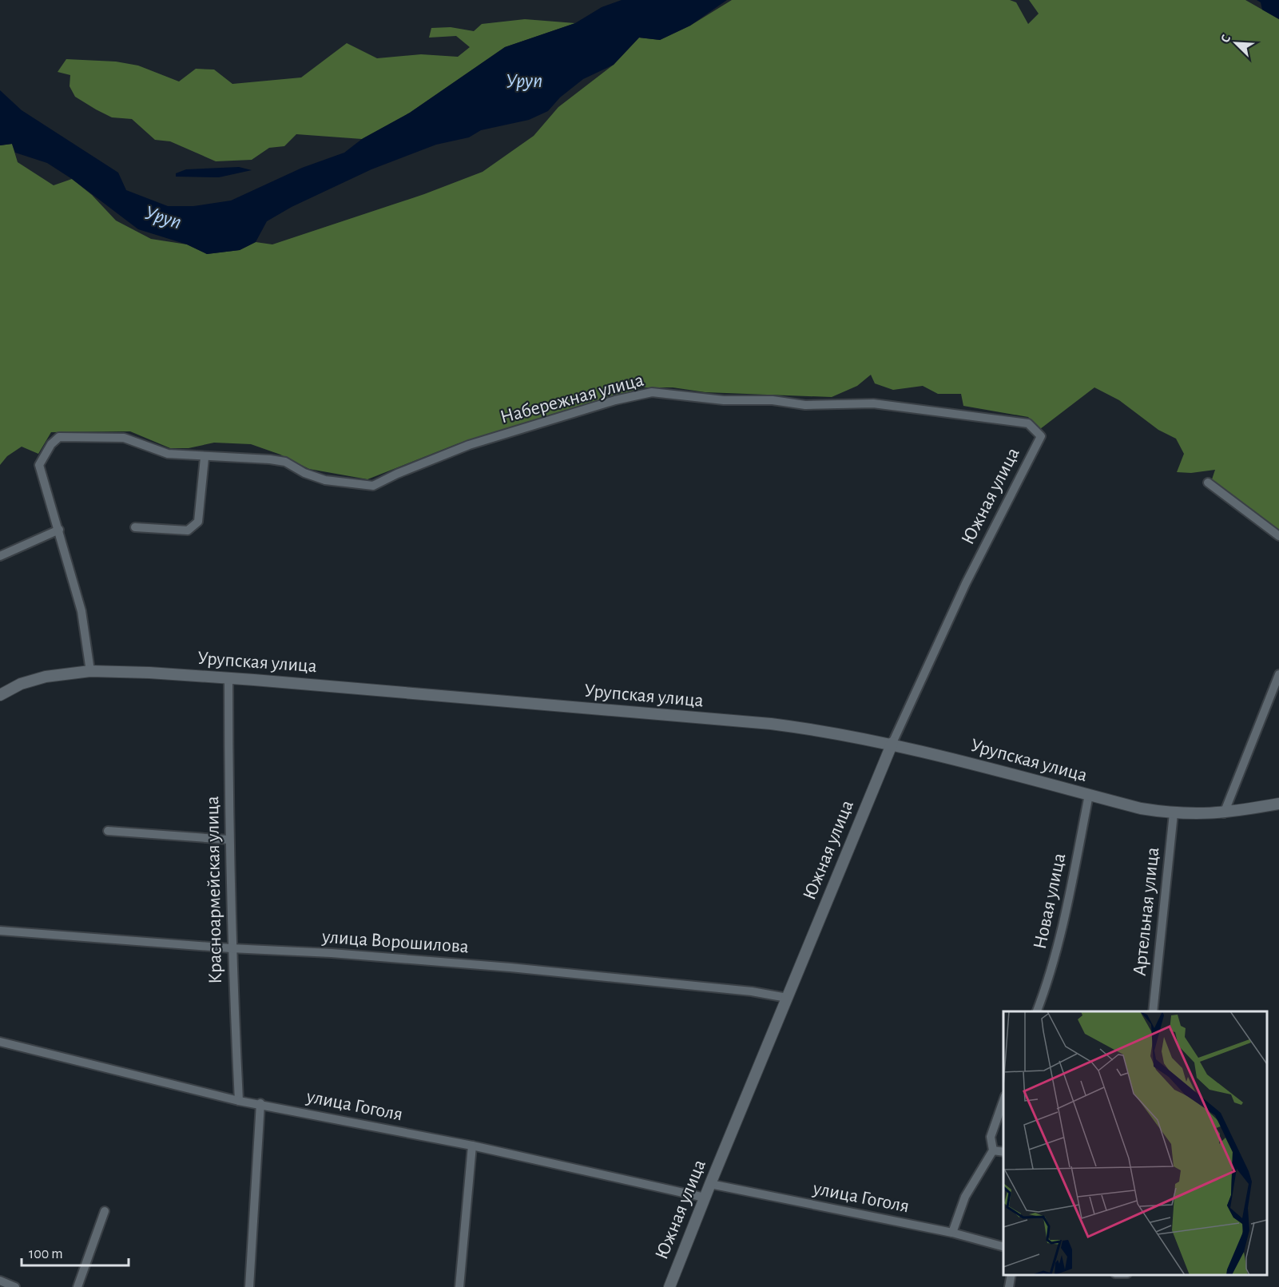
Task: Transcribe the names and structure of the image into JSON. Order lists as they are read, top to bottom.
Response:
{
  "streets": {
    "street": [
      "Набережная улица",
      "Южная улица",
      "Урупская улица",
      "Красноармейская улица",
      "Новая улица",
      "Артельная улица",
      "улица Ворошилова",
      "улица Гоголя"
    ]
  },
  "crossings": [
    ["Набережная улица", "Южная улица"],
    ["Южная улица", "Урупская улица"],
    ["Южная улица", "улица Ворошилова"],
    ["Южная улица", "улица Гоголя"],
    ["Урупская улица", "Красноармейская улица"],
    ["Урупская улица", "Новая улица"],
    ["Урупская улица", "Артельная улица"],
    ["Красноармейская улица", "улица Ворошилова"],
    ["Красноармейская улица", "улица Гоголя"]
  ],
  "water": ["Уруп"],
  "scale_bar": "100 m",
  "north": "top left"
}
